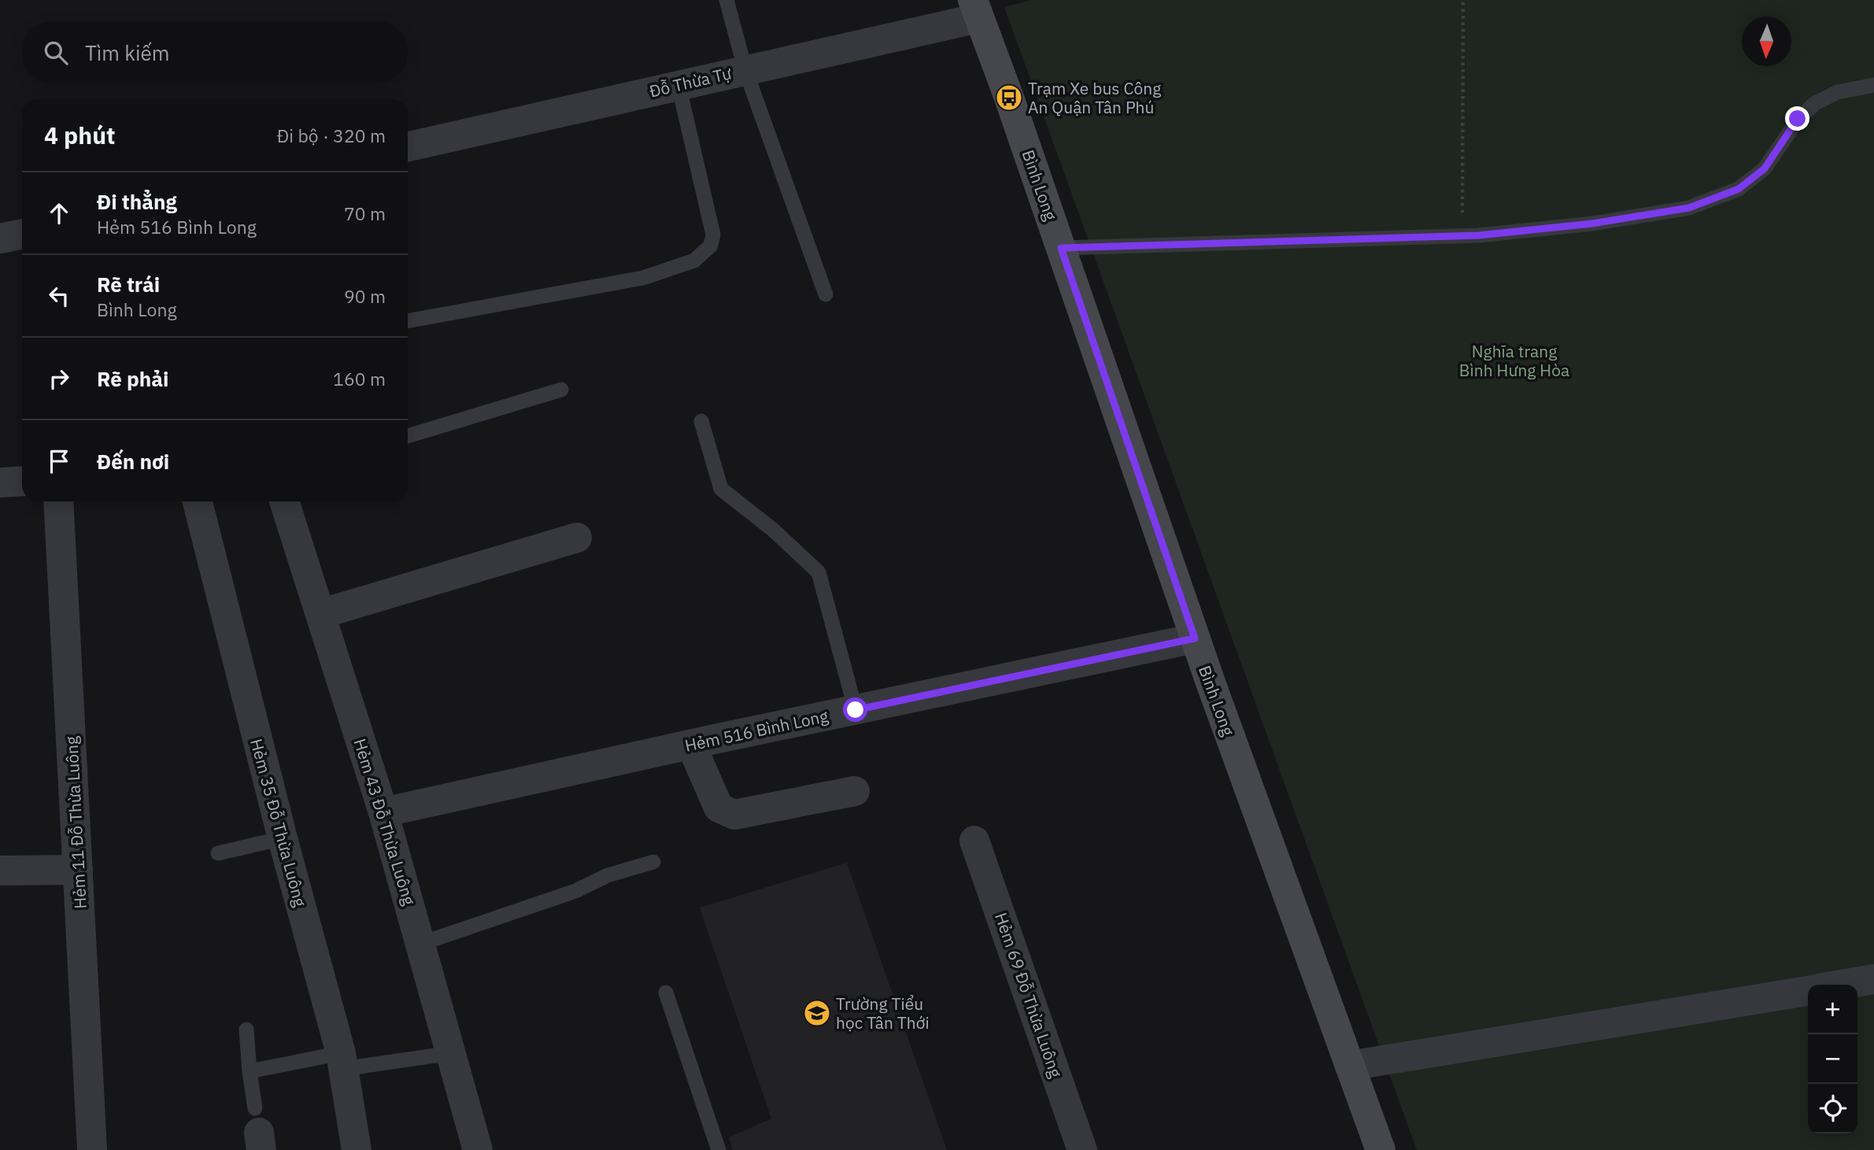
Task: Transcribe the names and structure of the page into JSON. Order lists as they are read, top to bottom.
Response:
{
  "streets": {
    "main road": ["Bình Long"],
    "street": [
      "Đỗ Thừa Tự",
      "Hẻm 516 Bình Long",
      "Hẻm 43 Đỗ Thừa Luông",
      "Hẻm 11 Đỗ Thừa Luông",
      "Hẻm 35 Đỗ Thừa Luông",
      "Hẻm 69 Đỗ Thừa Luông"
    ]
  },
  "crossings": [
    ["Đỗ Thừa Tự", "Bình Long"],
    ["Bình Long", "Hẻm 516 Bình Long"],
    ["Hẻm 516 Bình Long", "Hẻm 43 Đỗ Thừa Luông"]
  ],
  "parks": ["Nghĩa trang Bình Hưng Hòa"],
  "places": {
    "bus stop": ["Trạm Xe bus Công An Quận Tân Phú"],
    "school or university": ["Trường Tiểu học Tân Thới"]
  },
  "north": "bottom",
  "page": {
    "search": "Tìm kiếm",
    "heading": ["4 phút", "Đi bộ · 320 m"],
    "list": [
      ["Đi thẳng", "Hẻm 516 Bình Long", "70 m"],
      ["Rẽ trái", "Bình Long", "90 m"],
      ["Rẽ phải", "160 m"],
      "Đến nơi"
    ],
    "map_buttons": ["+", "−"]
  }
}
